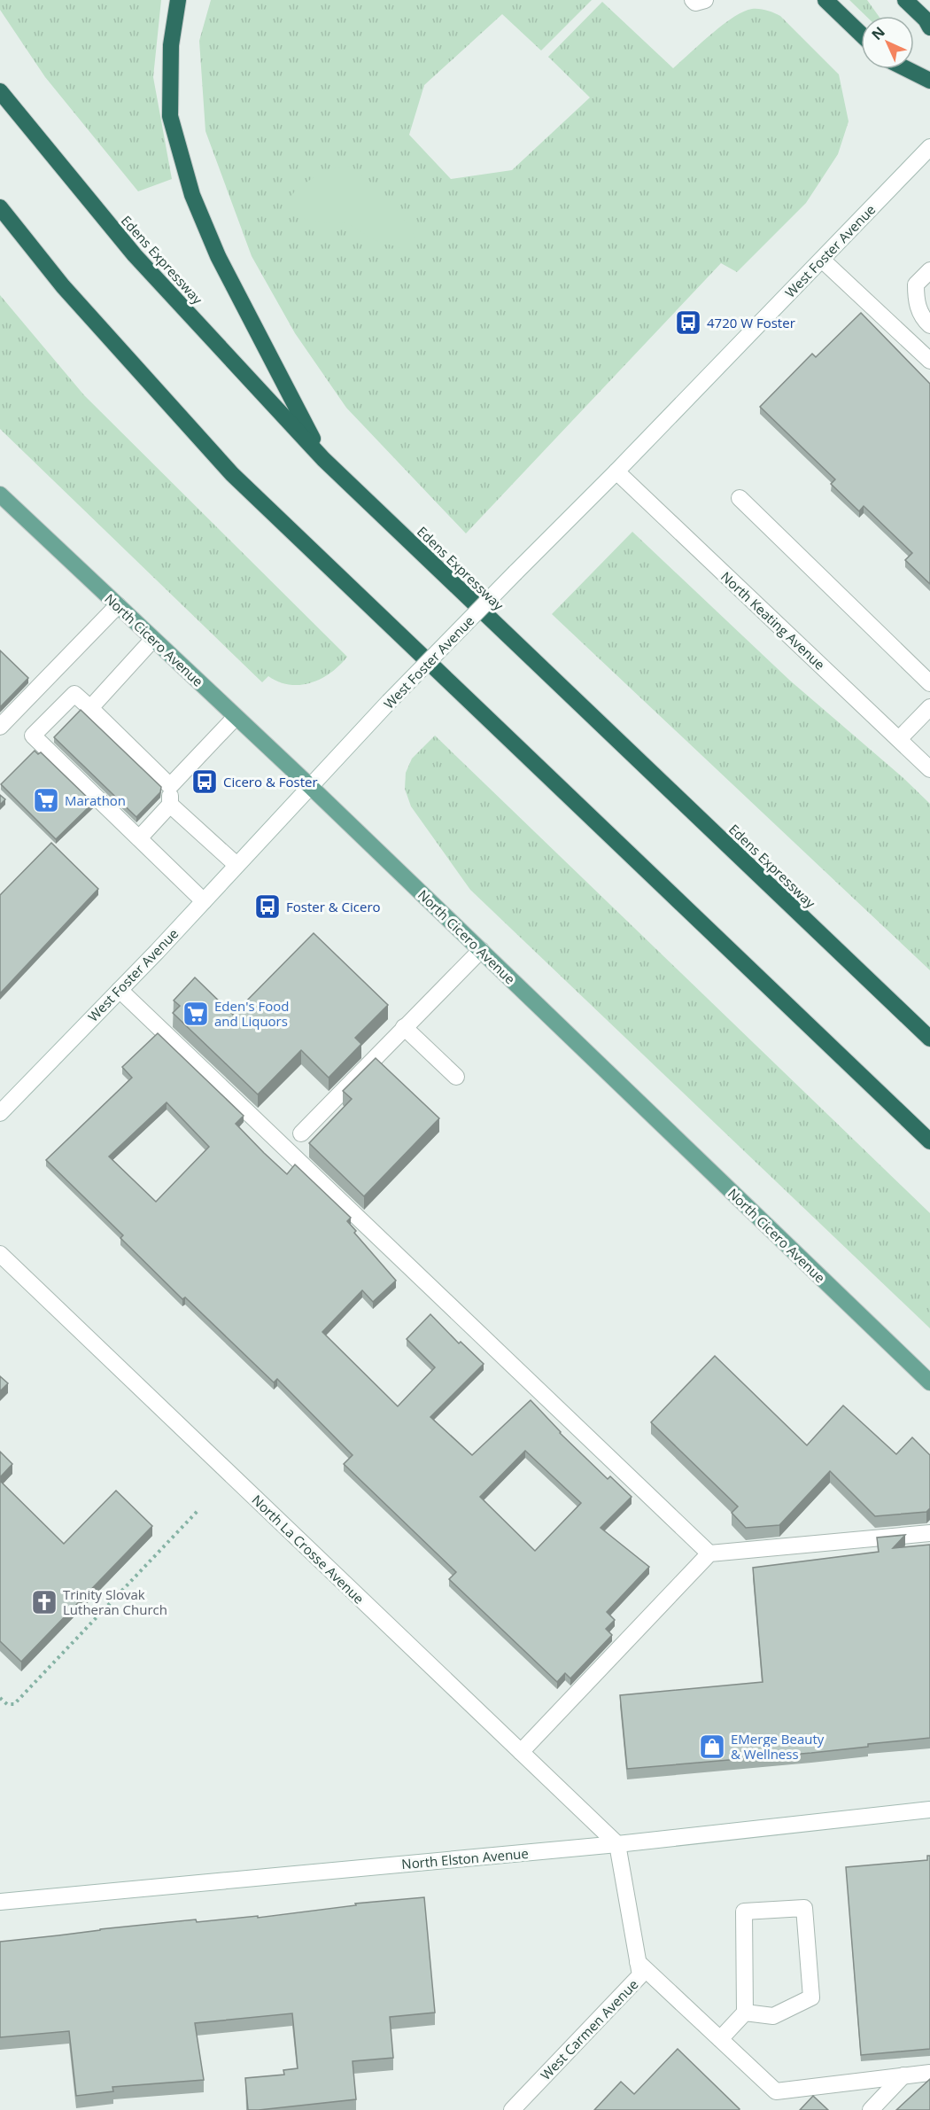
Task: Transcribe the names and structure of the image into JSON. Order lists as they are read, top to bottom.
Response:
{
  "streets": {
    "highway": ["Edens Expressway"],
    "main road": [
      "West Foster Avenue",
      "North Keating Avenue",
      "North Cicero Avenue",
      "North La Crosse Avenue",
      "North Elston Avenue",
      "West Carmen Avenue"
    ]
  },
  "crossings": [
    ["West Foster Avenue", "North Keating Avenue"],
    ["West Foster Avenue", "North Cicero Avenue"],
    ["North La Crosse Avenue", "North Elston Avenue"],
    ["North La Crosse Avenue", "West Carmen Avenue"],
    ["North Elston Avenue", "West Carmen Avenue"]
  ],
  "places": {
    "bus stop": ["4720 W Foster", "Cicero & Foster", "Foster & Cicero"],
    "supermarket": ["Marathon", "Eden's Food and Liquors"],
    "church": ["Trinity Slovak Lutheran Church"],
    "shop": ["EMerge Beauty & Wellness"]
  },
  "north": "top left"
}
